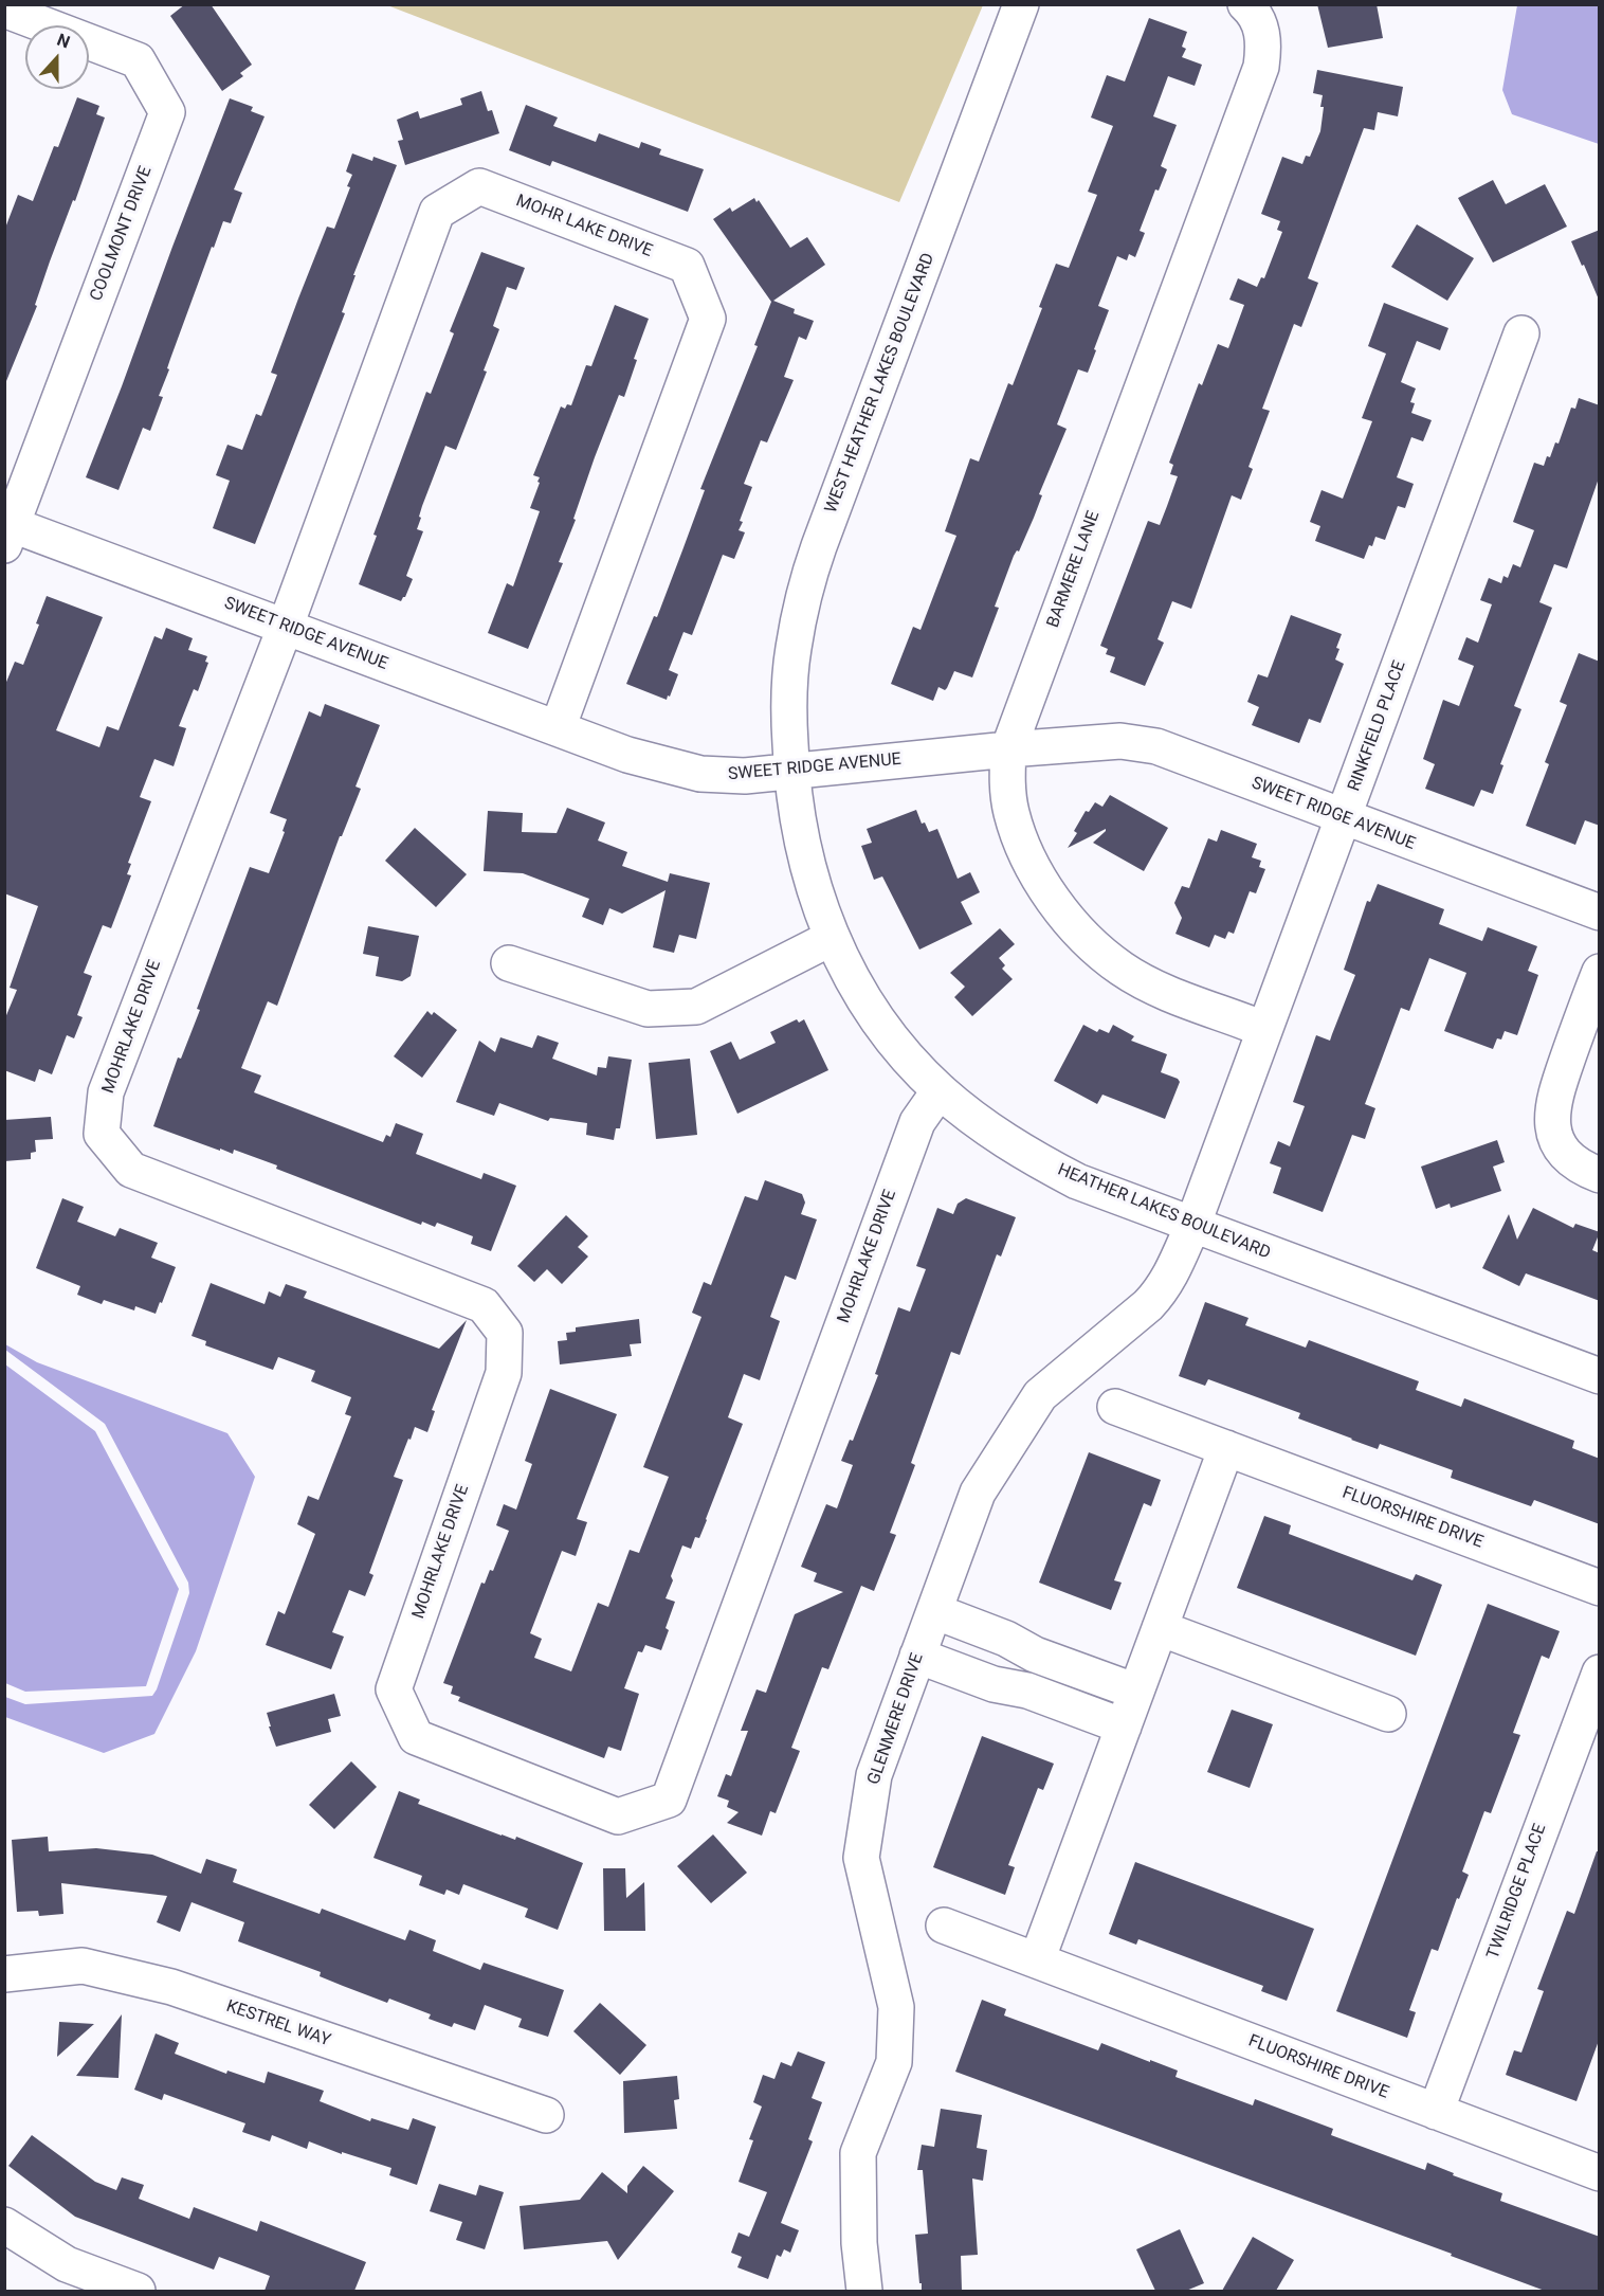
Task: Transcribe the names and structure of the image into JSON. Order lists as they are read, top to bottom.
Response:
{
  "streets": {
    "street": [
      "MOHR LAKE DRIVE",
      "COOLMONT DRIVE",
      "WEST HEATHER LAKES BOULEVARD",
      "BARMERE LANE",
      "SWEET RIDGE AVENUE",
      "RINKFIELD PLACE",
      "MOHRLAKE DRIVE",
      "HEATHER LAKES BOULEVARD",
      "FLUORSHIRE DRIVE",
      "GLENMERE DRIVE",
      "TWILRIDGE PLACE",
      "KESTREL WAY"
    ]
  },
  "crossings": [
    ["MOHR LAKE DRIVE", "SWEET RIDGE AVENUE"],
    ["MOHR LAKE DRIVE", "MOHRLAKE DRIVE"],
    ["COOLMONT DRIVE", "SWEET RIDGE AVENUE"],
    ["WEST HEATHER LAKES BOULEVARD", "SWEET RIDGE AVENUE"],
    ["WEST HEATHER LAKES BOULEVARD", "HEATHER LAKES BOULEVARD"],
    ["BARMERE LANE", "SWEET RIDGE AVENUE"],
    ["BARMERE LANE", "RINKFIELD PLACE"],
    ["SWEET RIDGE AVENUE", "RINKFIELD PLACE"],
    ["SWEET RIDGE AVENUE", "MOHRLAKE DRIVE"],
    ["SWEET RIDGE AVENUE", "HEATHER LAKES BOULEVARD"],
    ["RINKFIELD PLACE", "HEATHER LAKES BOULEVARD"],
    ["RINKFIELD PLACE", "GLENMERE DRIVE"],
    ["MOHRLAKE DRIVE", "HEATHER LAKES BOULEVARD"],
    ["HEATHER LAKES BOULEVARD", "GLENMERE DRIVE"],
    ["FLUORSHIRE DRIVE", "TWILRIDGE PLACE"]
  ],
  "north": "top"
}
